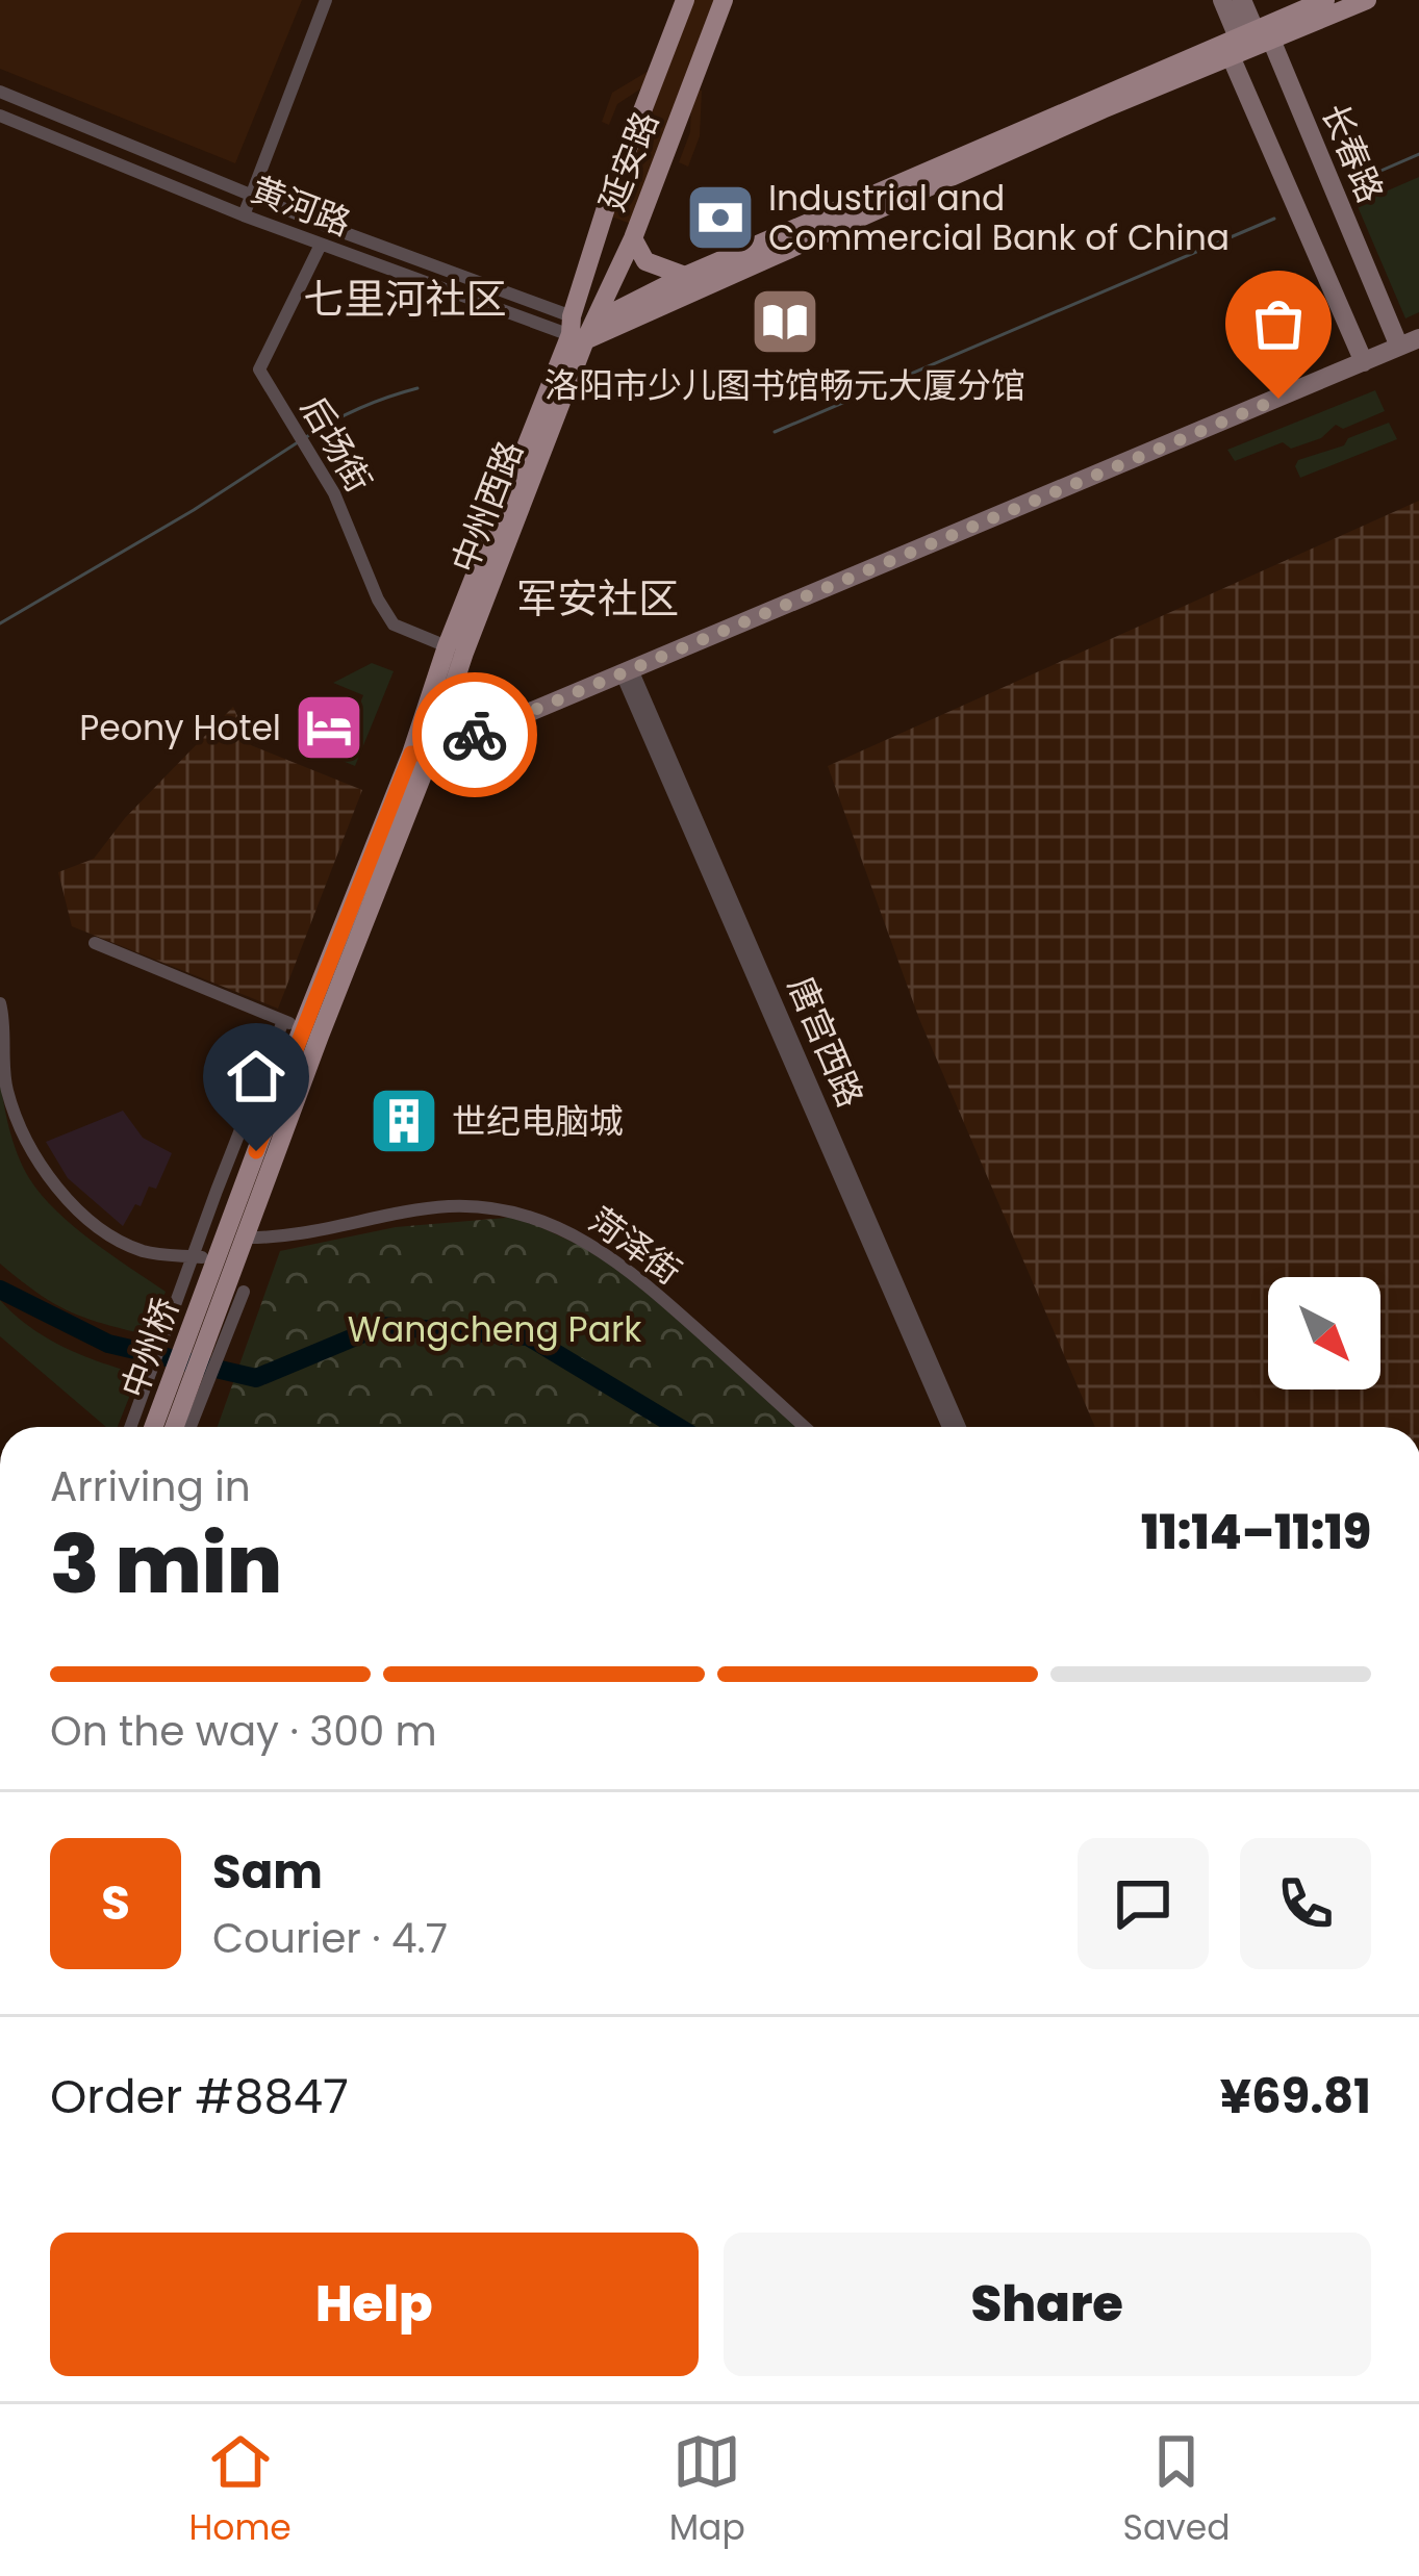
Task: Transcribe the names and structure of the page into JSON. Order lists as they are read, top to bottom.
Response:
{
  "streets": {
    "main road": ["延安路", "中州西路", "中州桥"],
    "street": [
      "长春路",
      "黄河路",
      "后场街",
      "唐宫西路",
      "菏泽街"
    ]
  },
  "crossings": [
    ["延安路", "黄河路"],
    ["延安路", "中州西路"],
    ["黄河路", "后场街"],
    ["黄河路", "中州西路"],
    ["后场街", "中州西路"],
    ["中州西路", "菏泽街"],
    ["中州西路", "中州桥"]
  ],
  "districts": ["七里河社区", "军安社区"],
  "parks": ["Wangcheng Park"],
  "places": {
    "bank": ["Industrial and Commercial Bank of China"],
    "library": ["洛阳市少儿图书馆畅元大厦分馆"],
    "hotel": ["Peony Hotel"],
    "building": ["世纪电脑城"]
  },
  "north": "bottom right",
  "page": {
    "heading": ["3 min", "Arriving in", "11:14–11:19"],
    "panel": [
      "Sam",
      "Courier · 4.7",
      "Order #8847",
      "¥69.81"
    ],
    "bar": "On the way · 300 m",
    "round": "S",
    "buttons": ["Help", "Share"],
    "tabs": ["Home", "Map", "Saved"]
  }
}
